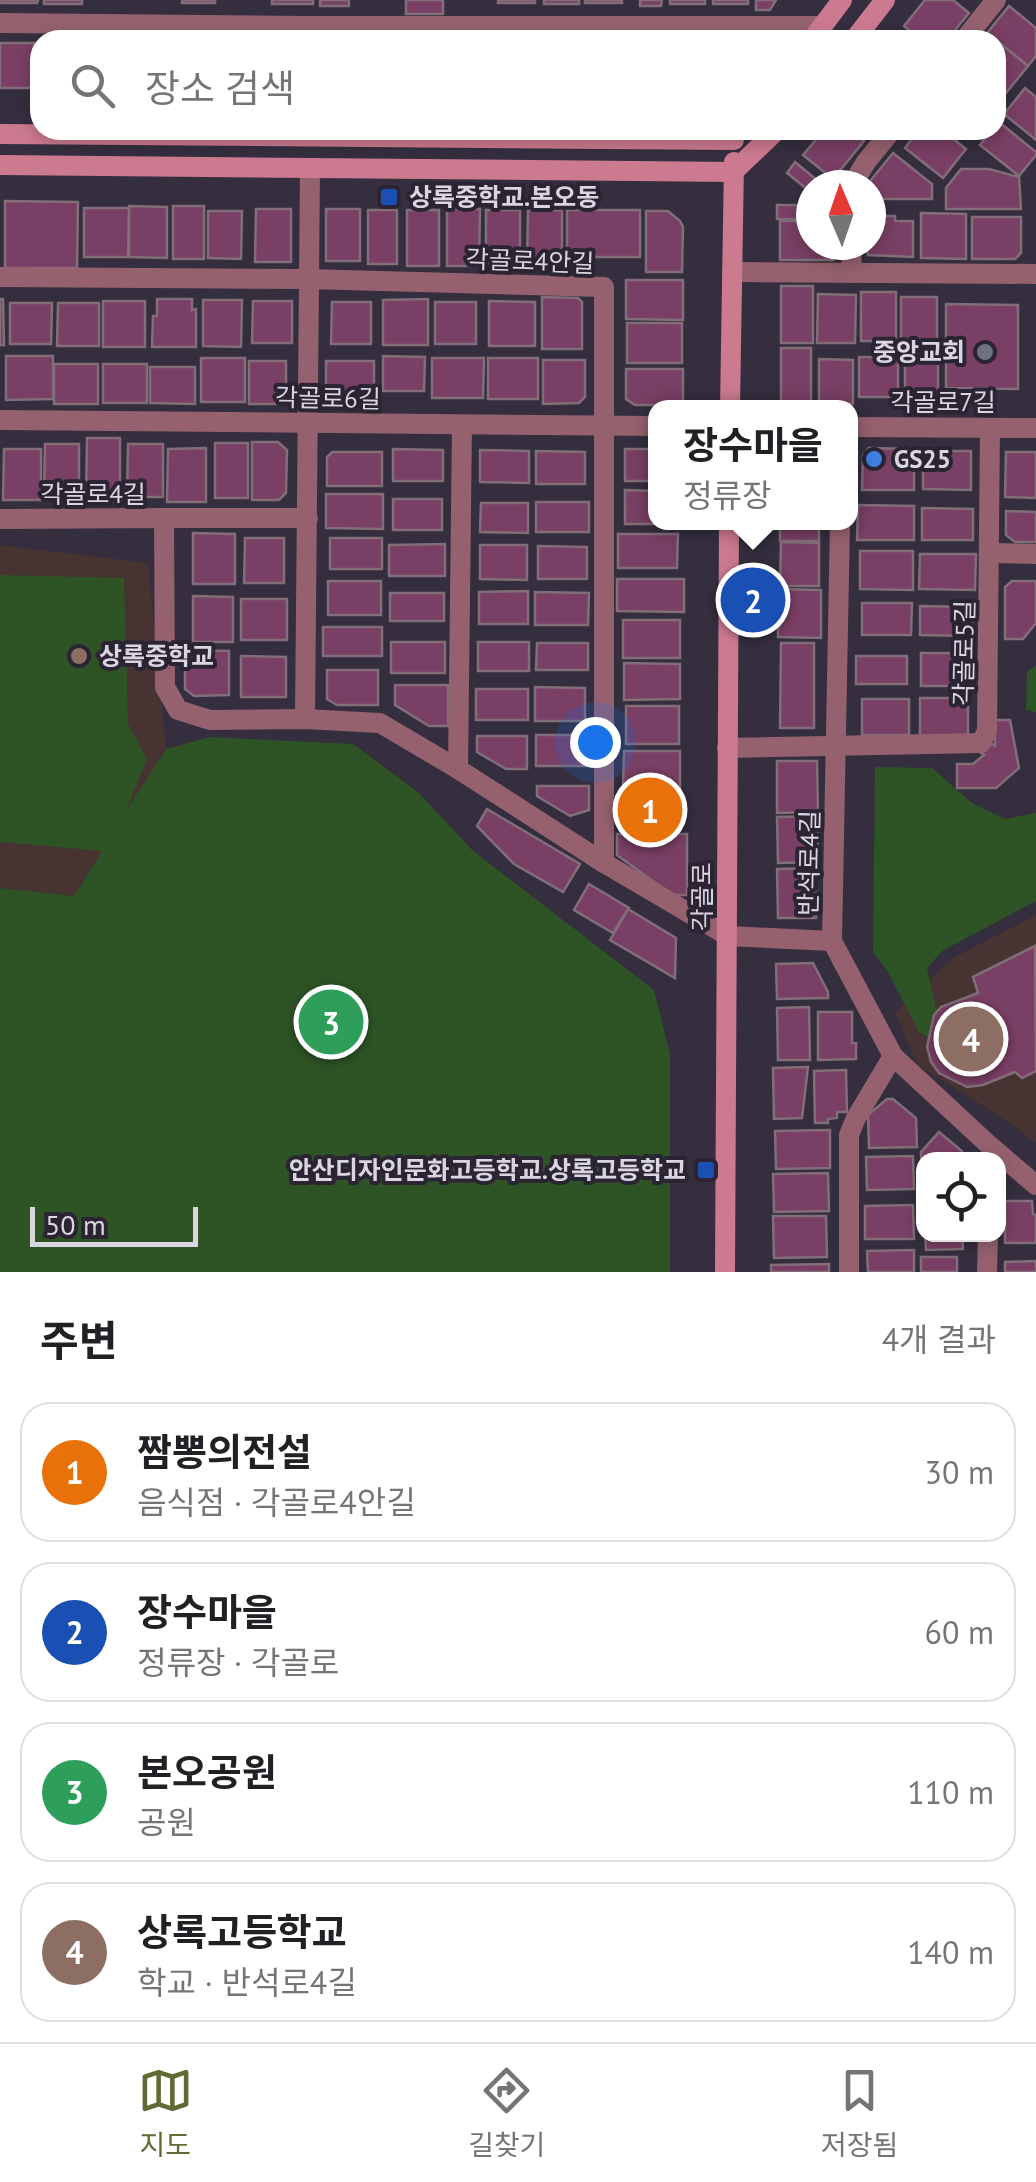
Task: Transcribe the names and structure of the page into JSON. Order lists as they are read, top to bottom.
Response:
{
  "streets": {
    "main road": ["각골로"],
    "street": [
      "각골로4안길",
      "각골로6길",
      "각골로7길",
      "각골로4길",
      "각골로5길",
      "반석로4길"
    ]
  },
  "crossings": [
    ["각골로4안길", "각골로6길"],
    ["각골로4안길", "각골로4길"],
    ["각골로7길", "각골로5길"],
    ["각골로4길", "반석로4길"],
    ["각골로4길", "각골로"],
    ["각골로5길", "반석로4길"],
    ["각골로5길", "각골로"]
  ],
  "places": {
    "transit": ["상록중학교.본오동", "안산디자인문화고등학교.상록고등학교"],
    "other": ["중앙교회", "GS25", "상록중학교"]
  },
  "scale_bar": "50 m",
  "north": "top",
  "page": {
    "search": "장소 검색",
    "popup": ["장수마을", "정류장"],
    "pins": [
      "2",
      "1",
      "3",
      "4"
    ],
    "scale": "50 m",
    "heading": ["주변", "4개 결과"],
    "list": [
      {
        "mark": "1",
        "name": "짬뽕의전설",
        "note": "음식점 · 각골로4안길",
        "value": "30 m"
      },
      {
        "mark": "2",
        "name": "장수마을",
        "note": "정류장 · 각골로",
        "value": "60 m"
      },
      {
        "mark": "3",
        "name": "본오공원",
        "note": "공원",
        "value": "110 m"
      },
      {
        "mark": "4",
        "name": "상록고등학교",
        "note": "학교 · 반석로4길",
        "value": "140 m"
      }
    ],
    "nav": ["지도", "길찾기", "저장됨"]
  }
}
